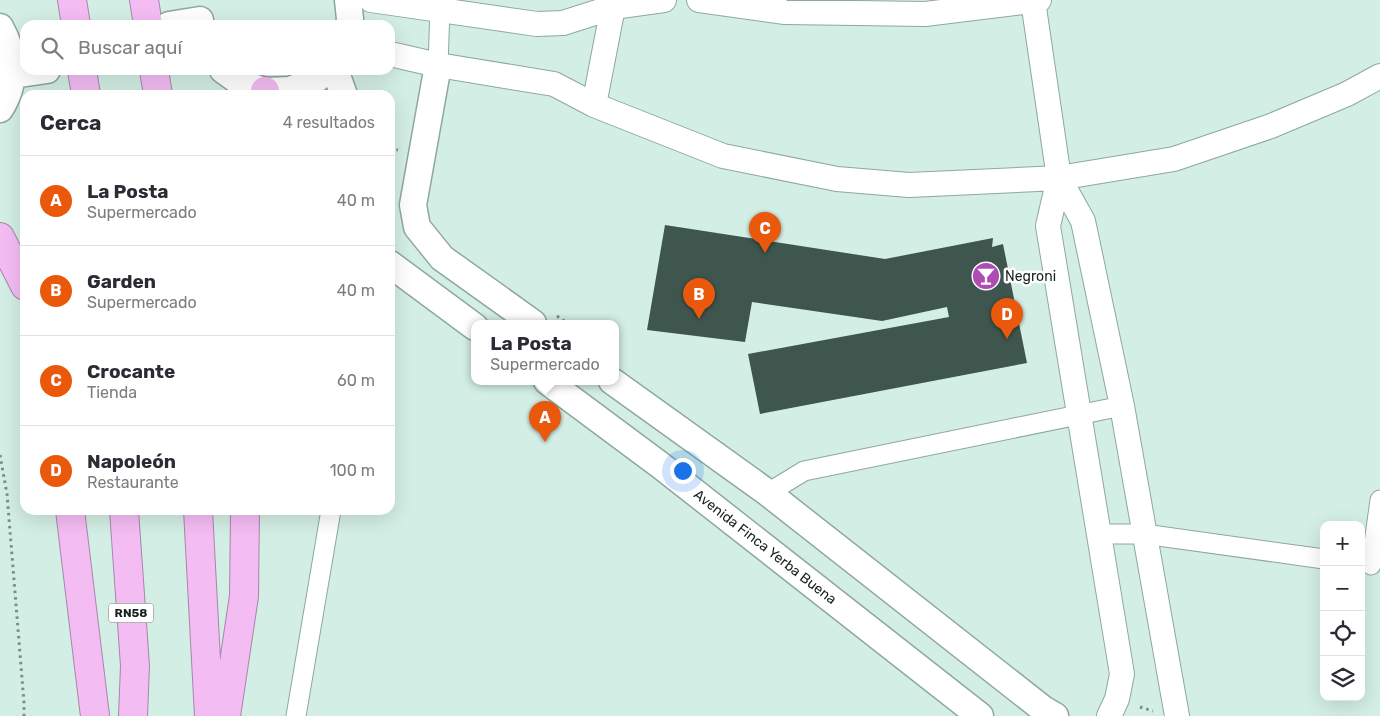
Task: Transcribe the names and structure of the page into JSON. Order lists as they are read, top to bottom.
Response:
{
  "streets": {
    "highway": ["RN58"],
    "main road": ["Avenida Finca Yerba Buena"]
  },
  "places": {
    "bar": ["Negroni"]
  },
  "page": {
    "search": "Buscar aquí",
    "heading": ["Cerca", "4 resultados"],
    "list": [
      {
        "mark": "A",
        "name": "La Posta",
        "note": "Supermercado",
        "value": "40 m"
      },
      {
        "mark": "B",
        "name": "Garden",
        "note": "Supermercado",
        "value": "40 m"
      },
      {
        "mark": "C",
        "name": "Crocante",
        "note": "Tienda",
        "value": "60 m"
      },
      {
        "mark": "D",
        "name": "Napoleón",
        "note": "Restaurante",
        "value": "100 m"
      }
    ],
    "pins": [
      "C",
      "B",
      "D",
      "A"
    ],
    "popup": ["La Posta", "Supermercado"],
    "map_buttons": ["+", "−"]
  }
}
